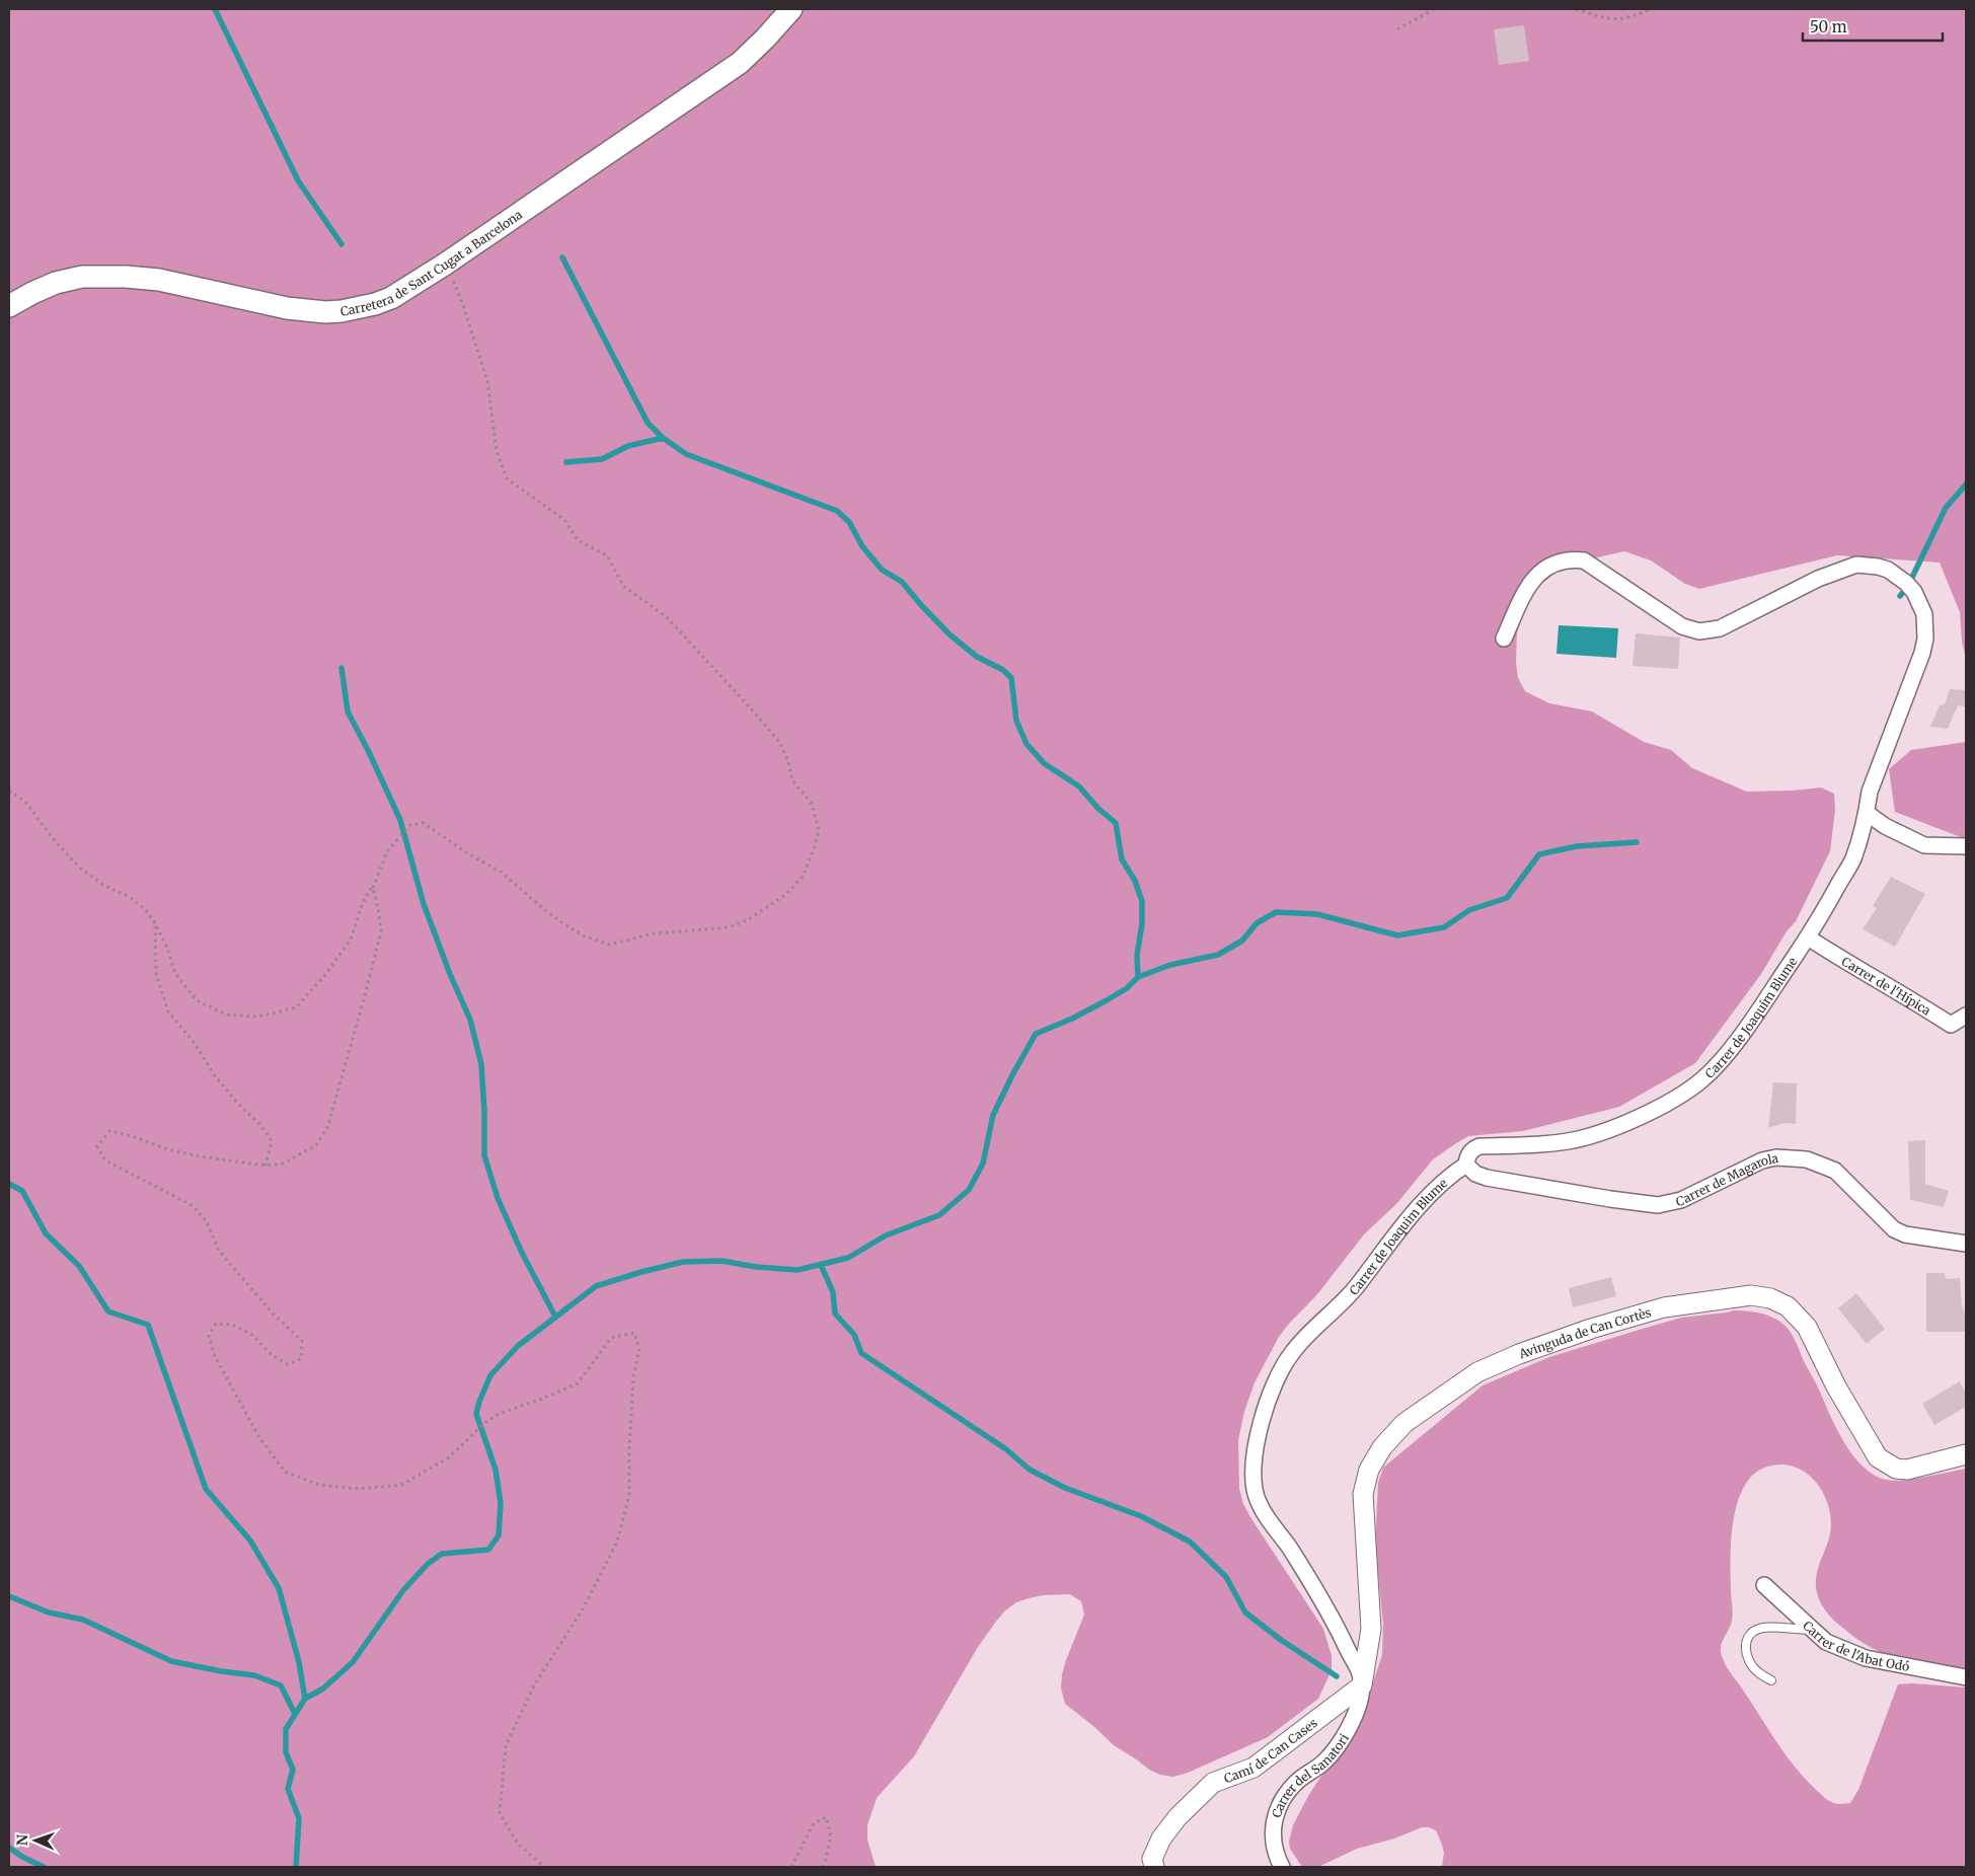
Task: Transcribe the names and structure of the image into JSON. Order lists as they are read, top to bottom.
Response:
{
  "streets": {
    "main road": ["Carretera de Sant Cugat a Barcelona"],
    "street": [
      "Carrer de l'Hípica",
      "Carrer de Joaquim Blume",
      "Carrer de Magarola",
      "Avinguda de Can Cortès",
      "Carrer de l'Abat Odó",
      "Camí de Can Cases",
      "Carrer del Sanatori"
    ]
  },
  "crossings": [
    ["Carrer de l'Hípica", "Carrer de Joaquim Blume"],
    ["Carrer de Joaquim Blume", "Carrer de Magarola"],
    ["Carrer de Joaquim Blume", "Avinguda de Can Cortès"],
    ["Carrer de Joaquim Blume", "Camí de Can Cases"],
    ["Carrer de Joaquim Blume", "Carrer del Sanatori"],
    ["Avinguda de Can Cortès", "Camí de Can Cases"],
    ["Avinguda de Can Cortès", "Carrer del Sanatori"],
    ["Camí de Can Cases", "Carrer del Sanatori"]
  ],
  "scale_bar": "50 m",
  "north": "left"
}
